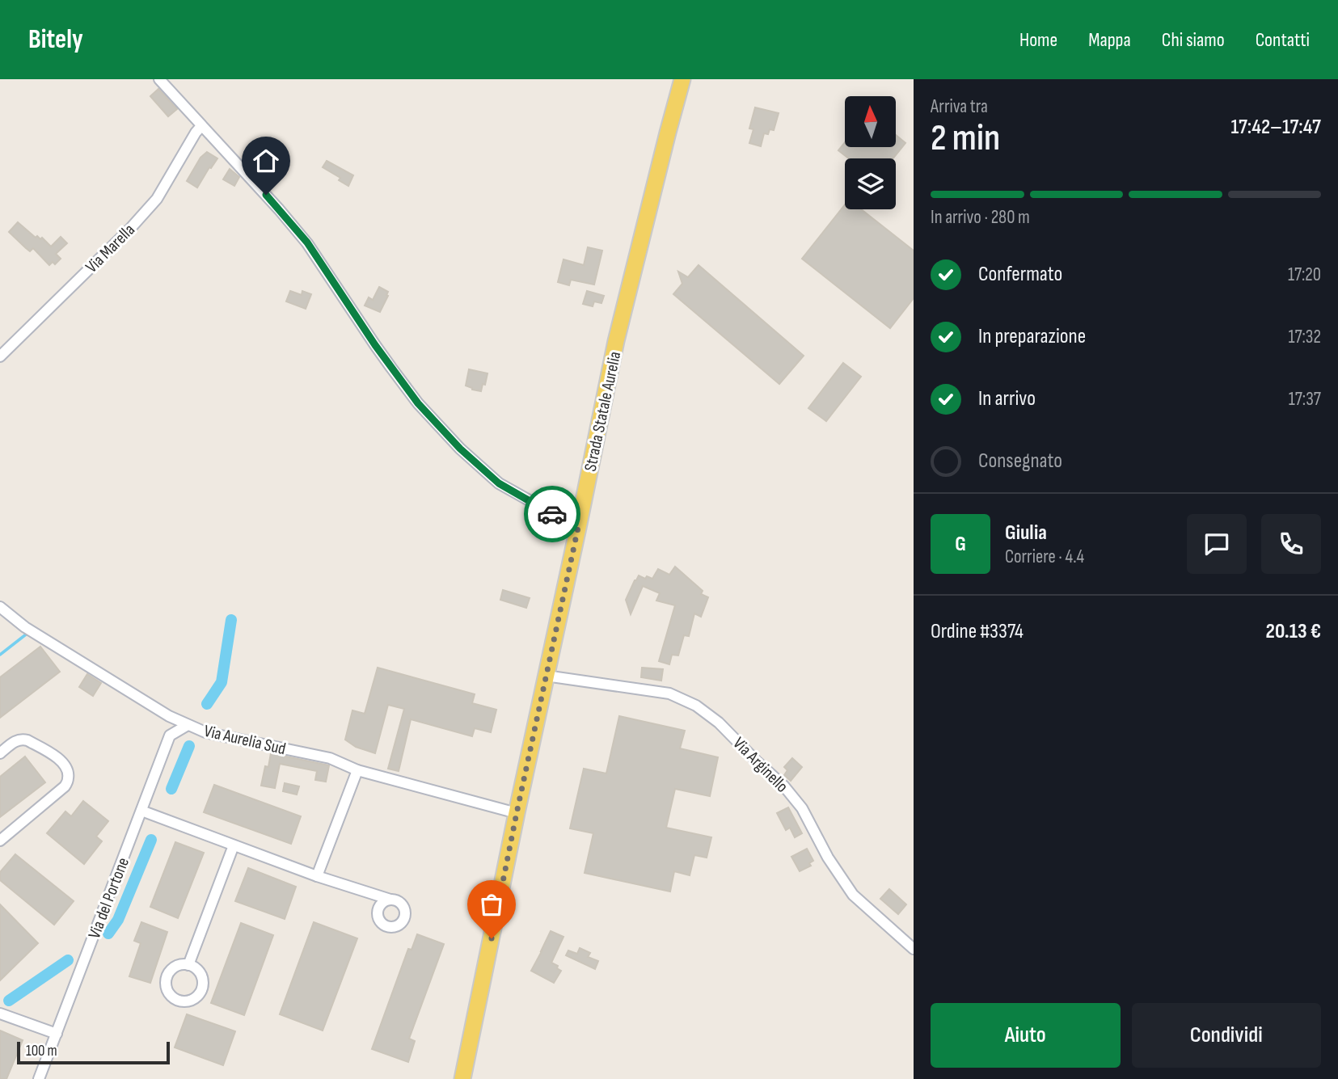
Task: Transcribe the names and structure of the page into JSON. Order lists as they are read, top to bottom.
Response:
{
  "streets": {
    "main road": ["Strada Statale Aurelia"],
    "street": [
      "Via Marella",
      "Via Aurelia Sud",
      "Via Arginello",
      "Via del Portone"
    ]
  },
  "crossings": [
    ["Strada Statale Aurelia", "Via Aurelia Sud"],
    ["Strada Statale Aurelia", "Via Arginello"],
    ["Via Aurelia Sud", "Via del Portone"]
  ],
  "scale_bar": "100 m",
  "north": "top",
  "page": {
    "header": "Bitely",
    "nav": [
      "Home",
      "Mappa",
      "Chi siamo",
      "Contatti"
    ],
    "heading": ["2 min", "Arriva tra", "17:42–17:47"],
    "panel": [
      "Giulia",
      "Corriere · 4.4",
      "Ordine #3374",
      "20.13 €"
    ],
    "bar": "In arrivo · 280 m",
    "list": [
      ["Confermato", "17:20"],
      ["In preparazione", "17:32"],
      ["In arrivo", "17:37"],
      "Consegnato"
    ],
    "round": "G",
    "buttons": ["Aiuto", "Condividi"],
    "scale": "100 m"
  }
}
